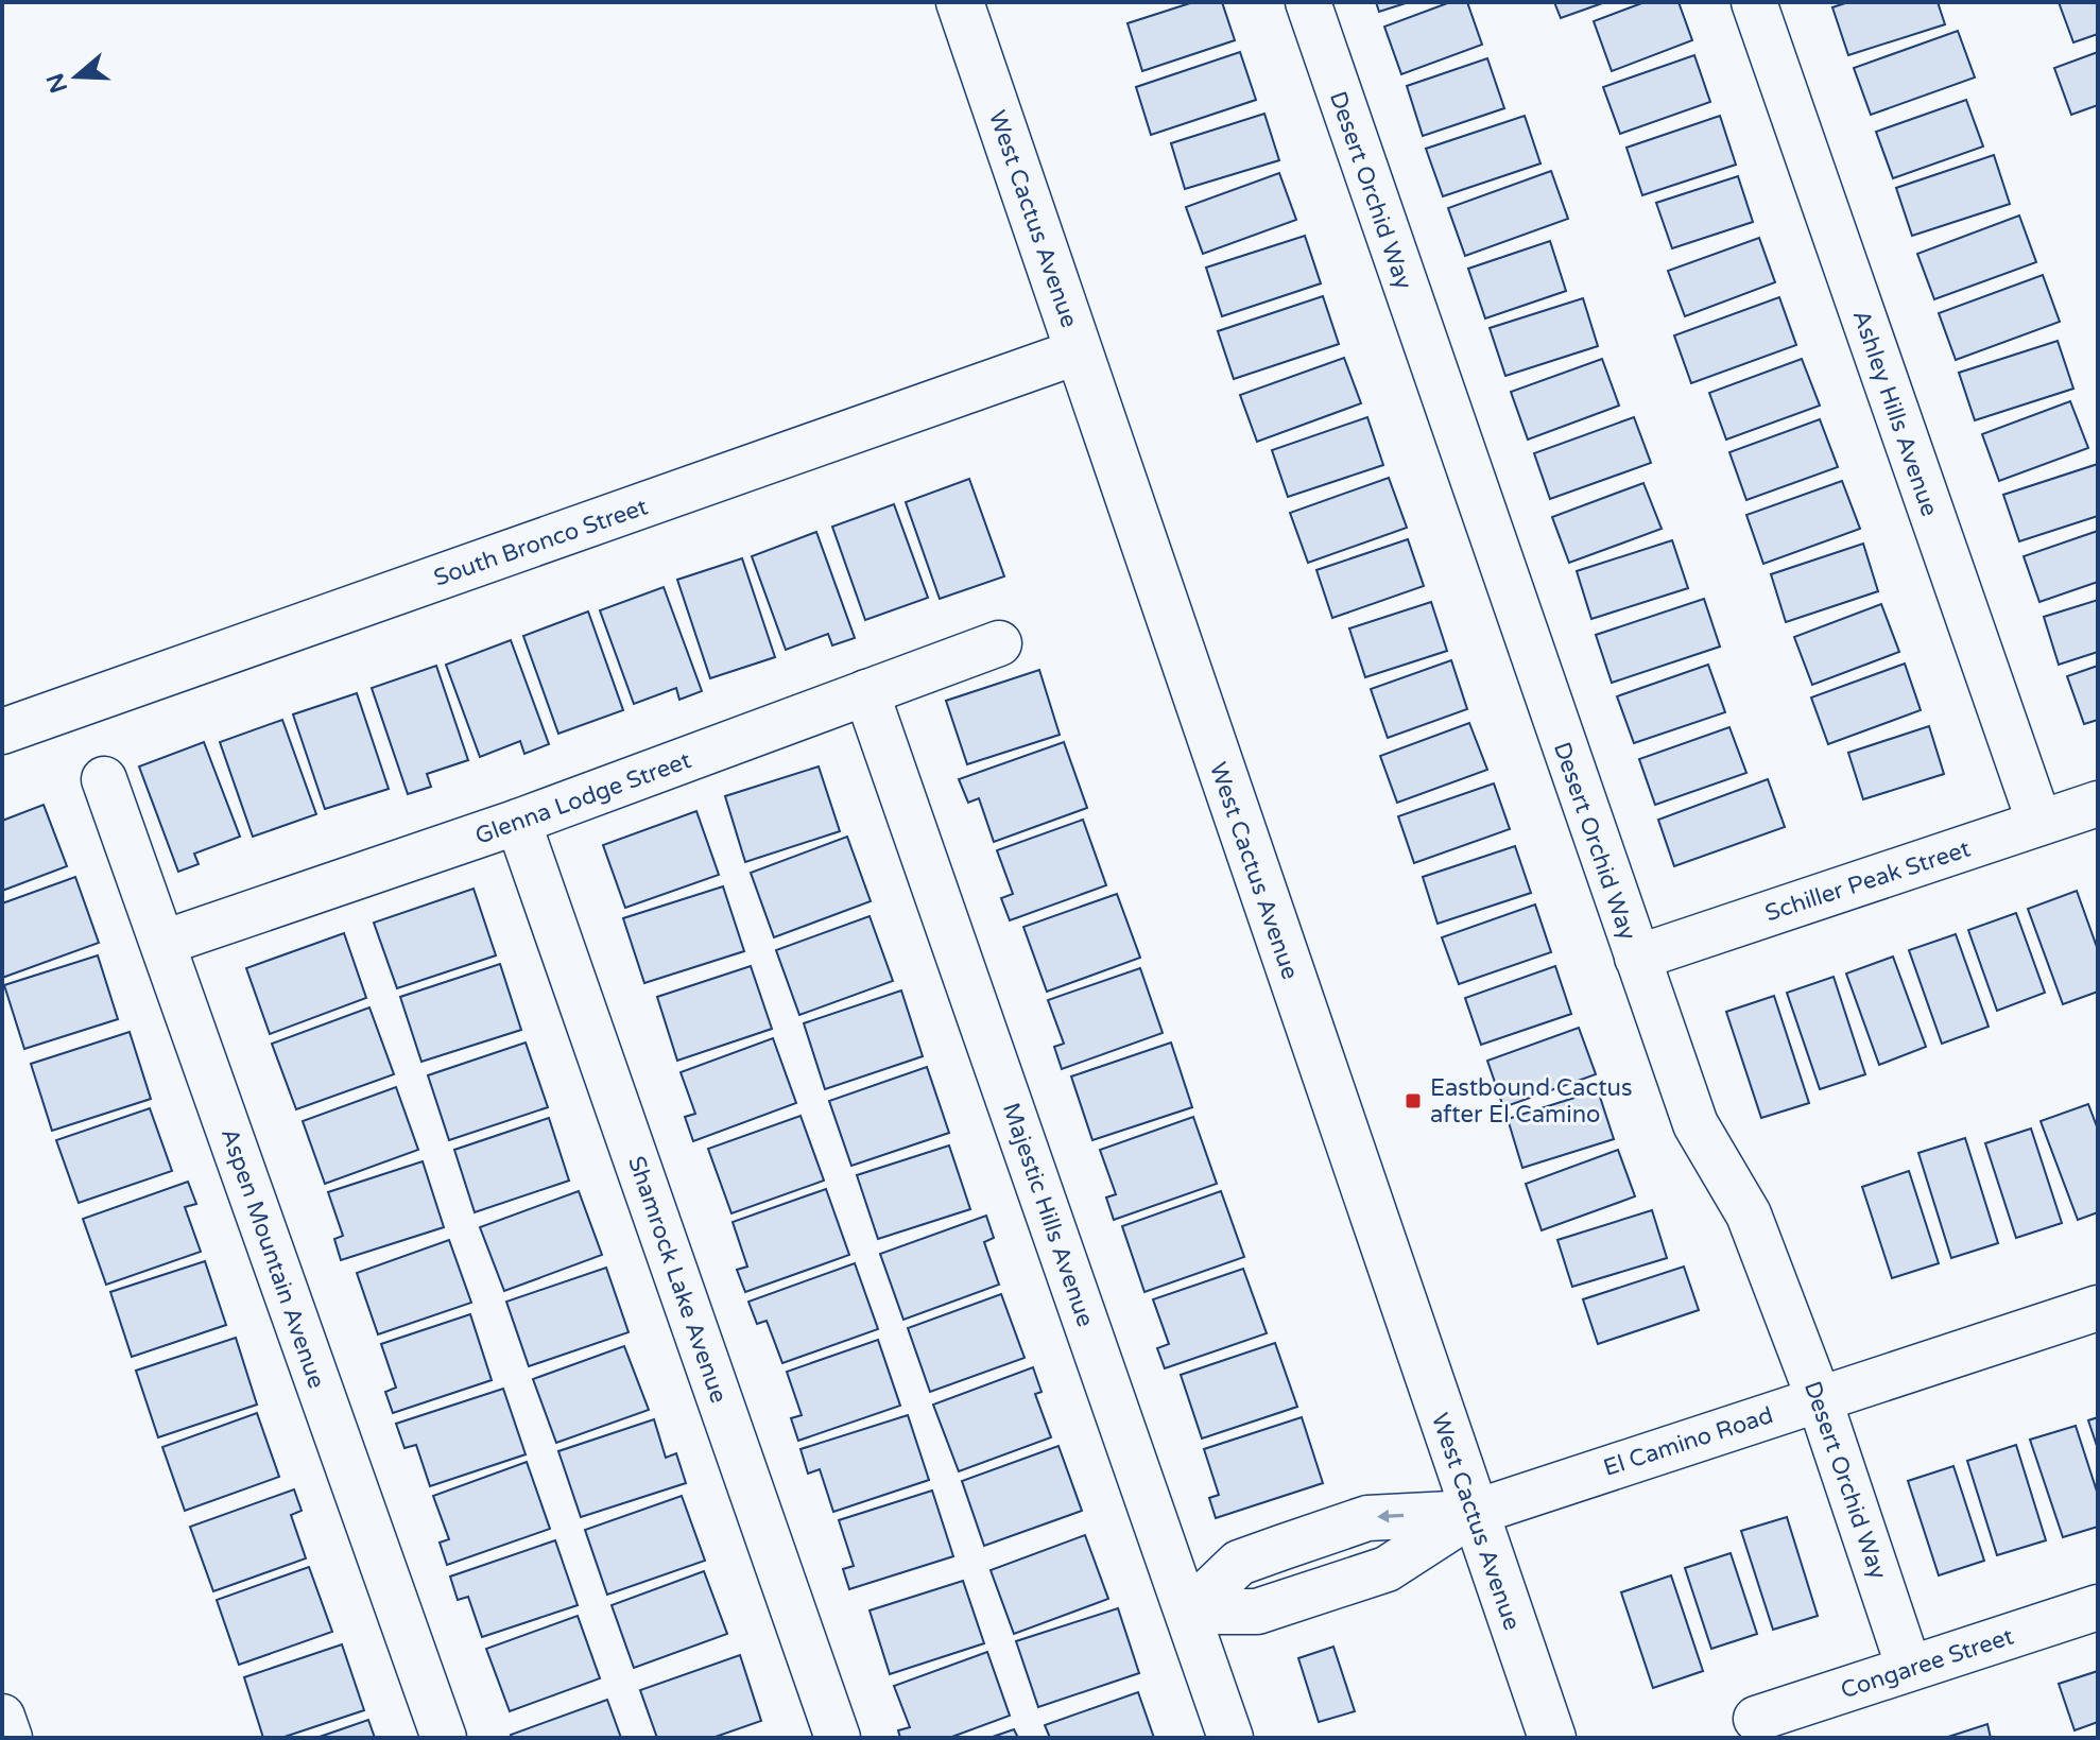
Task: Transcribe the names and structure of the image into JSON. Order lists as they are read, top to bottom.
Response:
{
  "streets": {
    "main road": ["West Cactus Avenue"],
    "street": [
      "Desert Orchid Way",
      "Ashley Hills Avenue",
      "South Bronco Street",
      "Glenna Lodge Street",
      "Schiller Peak Street",
      "Majestic Hills Avenue",
      "Aspen Mountain Avenue",
      "Shamrock Lake Avenue",
      "El Camino Road",
      "Congaree Street"
    ]
  },
  "crossings": [
    ["Desert Orchid Way", "Schiller Peak Street"],
    ["Desert Orchid Way", "El Camino Road"],
    ["Desert Orchid Way", "Congaree Street"],
    ["West Cactus Avenue", "South Bronco Street"],
    ["West Cactus Avenue", "El Camino Road"],
    ["Ashley Hills Avenue", "Schiller Peak Street"],
    ["Glenna Lodge Street", "Majestic Hills Avenue"],
    ["Glenna Lodge Street", "Aspen Mountain Avenue"],
    ["Glenna Lodge Street", "Shamrock Lake Avenue"],
    ["Majestic Hills Avenue", "El Camino Road"]
  ],
  "places": {
    "transit": ["Eastbound Cactus after El Camino"]
  },
  "north": "left"
}
